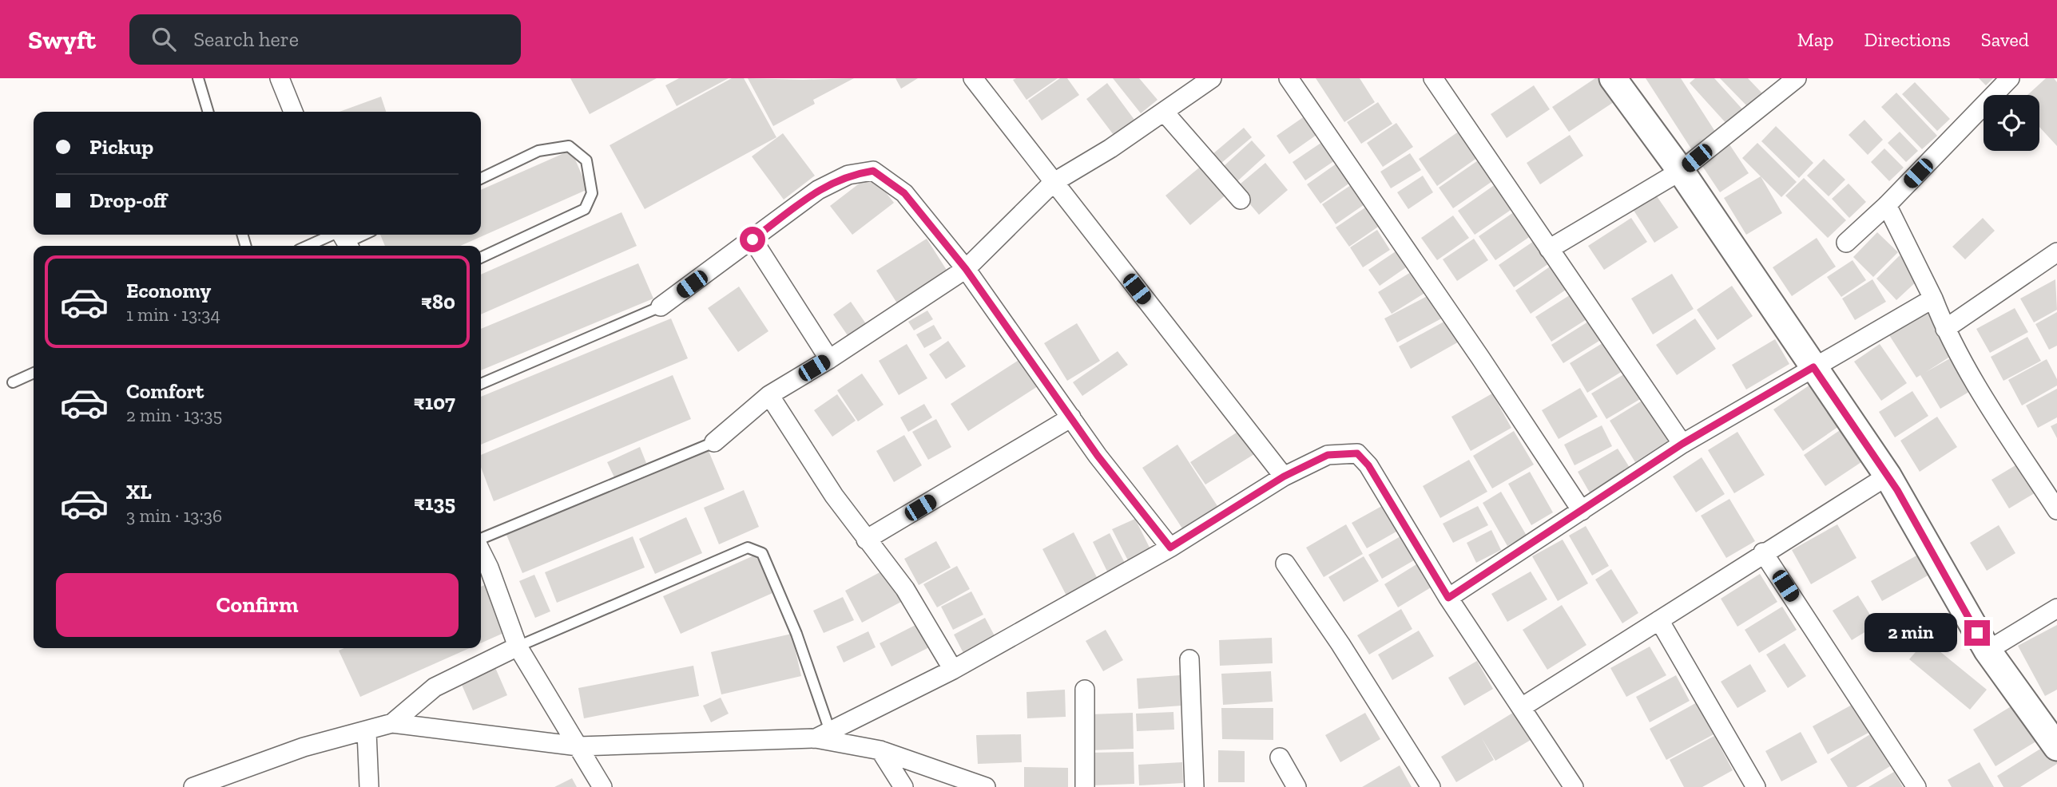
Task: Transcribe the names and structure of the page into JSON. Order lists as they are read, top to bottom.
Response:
{
  "page": {
    "header": "Swyft",
    "search": "Search here",
    "nav": ["Map", "Directions", "Saved"],
    "banner": ["Pickup", "Drop-off"],
    "list": [
      {
        "name": "Economy",
        "note": "1 min · 13:34",
        "value": "₹80"
      },
      {
        "name": "Comfort",
        "note": "2 min · 13:35",
        "value": "₹107"
      },
      {
        "name": "XL",
        "note": "3 min · 13:36",
        "value": "₹135"
      }
    ],
    "buttons": "Confirm",
    "bubble": "2 min"
  }
}
